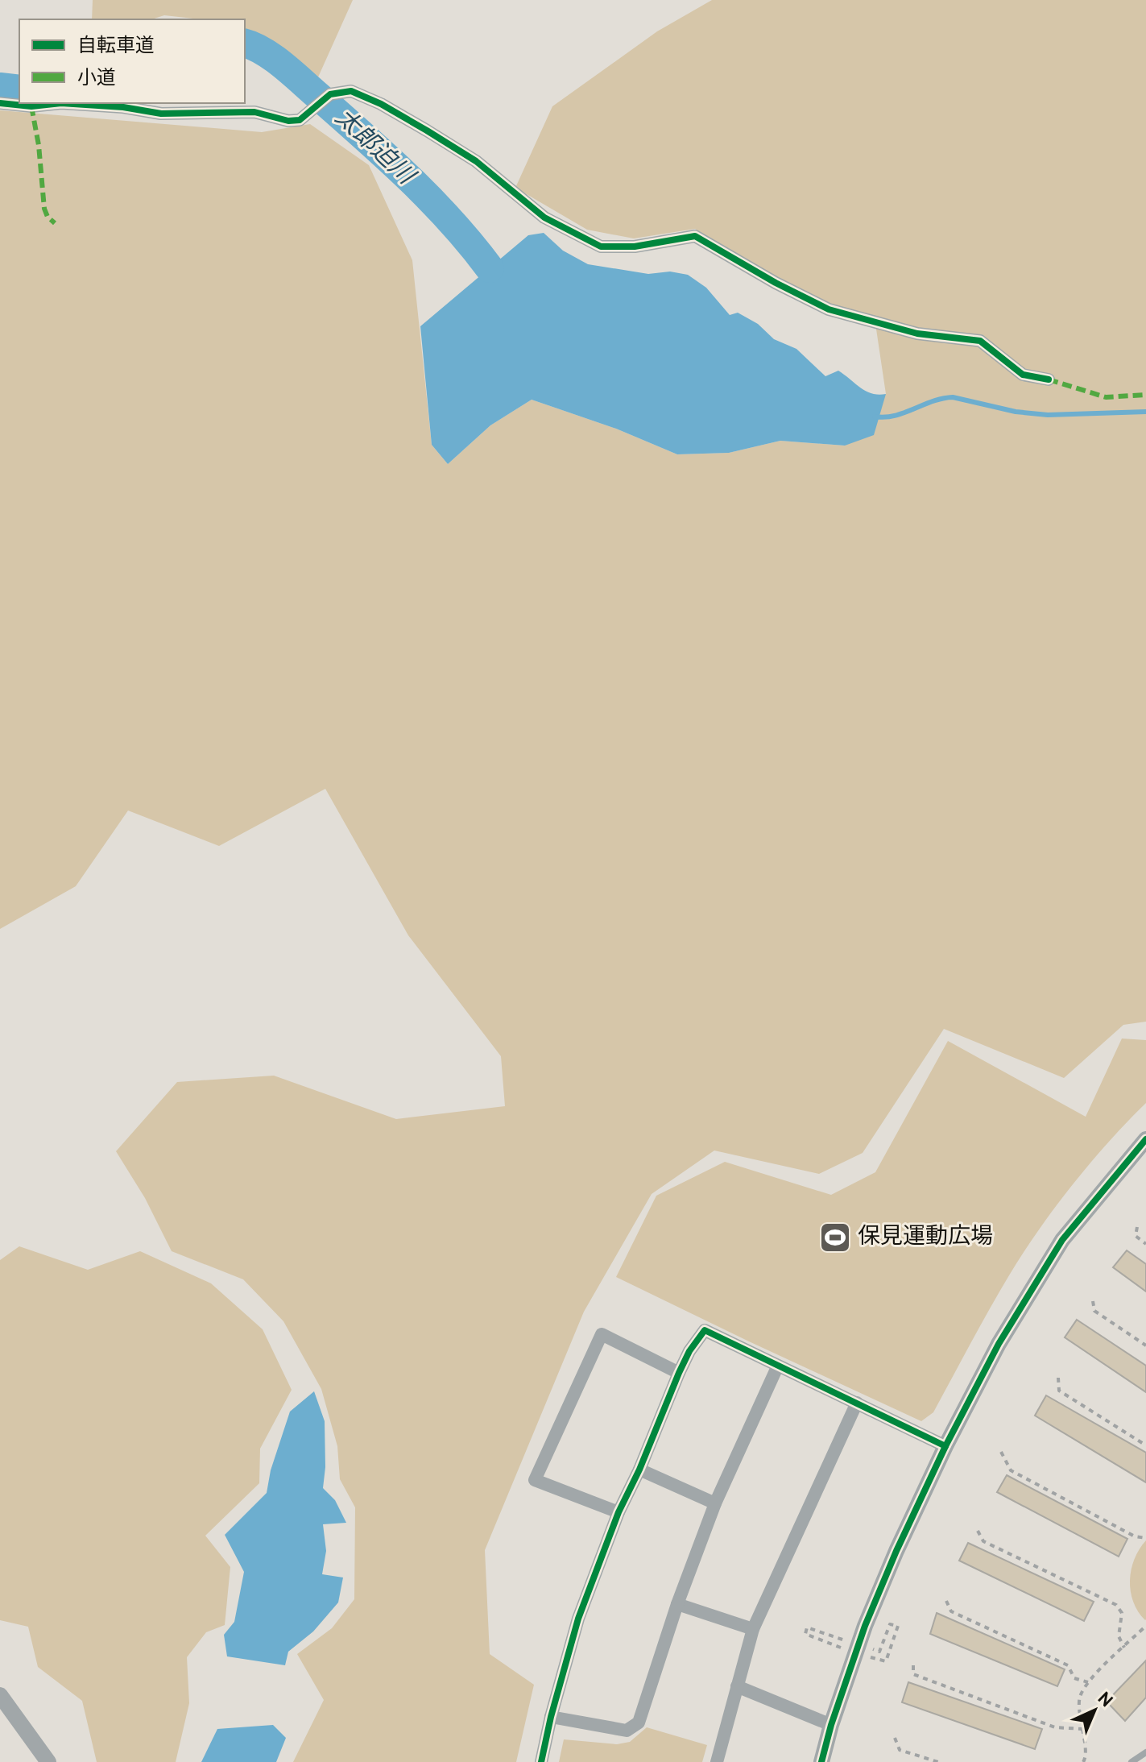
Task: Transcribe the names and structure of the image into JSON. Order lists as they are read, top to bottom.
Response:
{
  "water": ["太郎迫川"],
  "places": {
    "sports": ["保見運動広場"]
  },
  "legend": ["自転車道", "小道"],
  "north": "top right"
}
